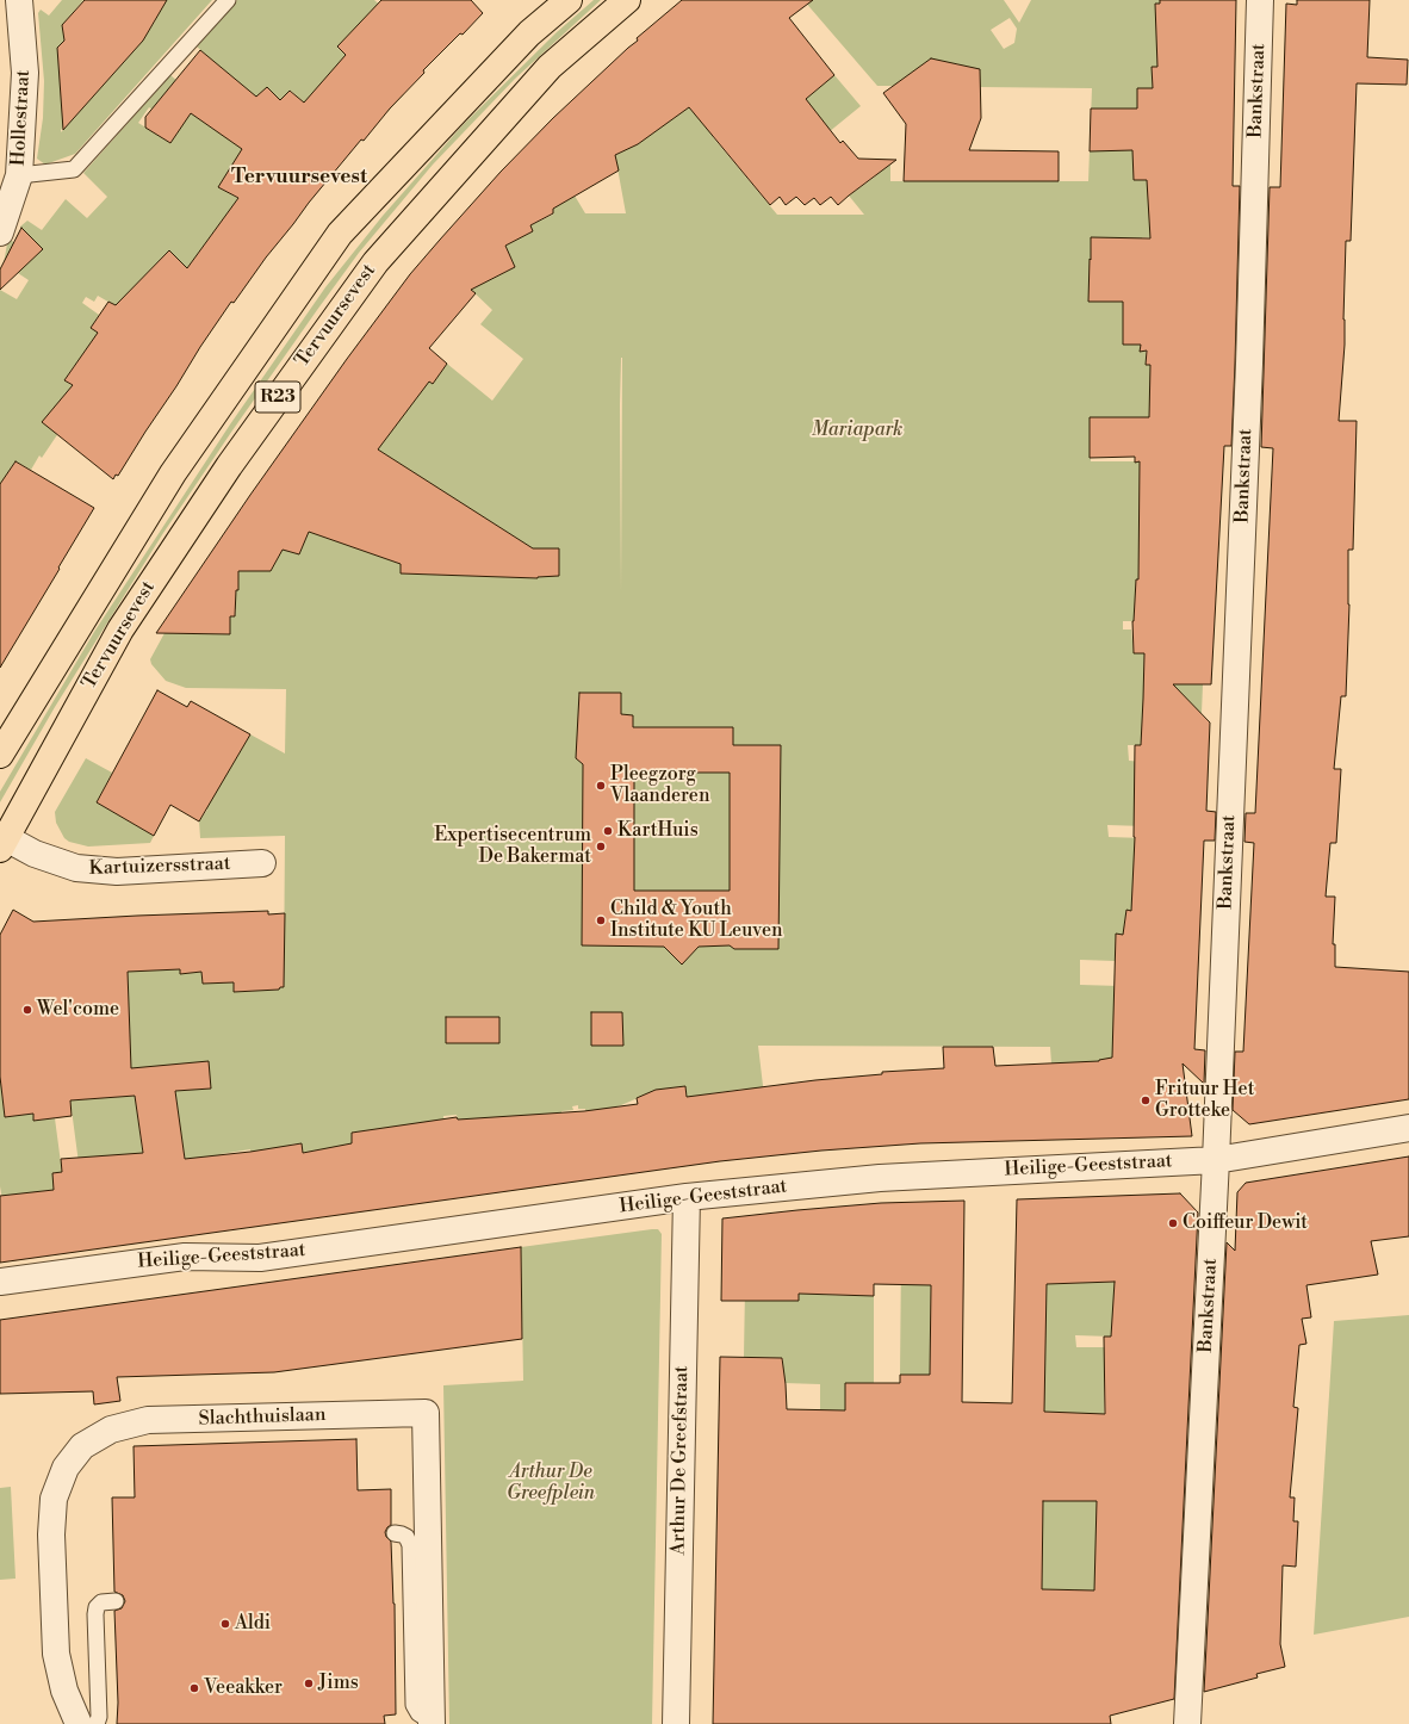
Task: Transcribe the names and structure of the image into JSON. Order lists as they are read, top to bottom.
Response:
{
  "streets": {
    "main road": ["Tervuursevest", "R23"],
    "street": [
      "Bankstraat",
      "Hollestraat",
      "Kartuizersstraat",
      "Heilige-Geeststraat",
      "Slachthuislaan",
      "Arthur De Greefstraat"
    ]
  },
  "crossings": [
    ["Bankstraat", "Heilige-Geeststraat"],
    ["Tervuursevest", "Kartuizersstraat"],
    ["Heilige-Geeststraat", "Arthur De Greefstraat"]
  ],
  "districts": ["Tervuursevest"],
  "parks": ["Mariapark", "Arthur De Greefplein"],
  "places": [
    "Pleegzorg Vlaanderen",
    "KartHuis",
    "Expertisecentrum De Bakermat",
    "Child & Youth Institute KU Leuven",
    "Wel'come",
    "Frituur Het Grotteke",
    "Coiffeur Dewit",
    "Aldi",
    "Jims",
    "Veeakker"
  ]
}
